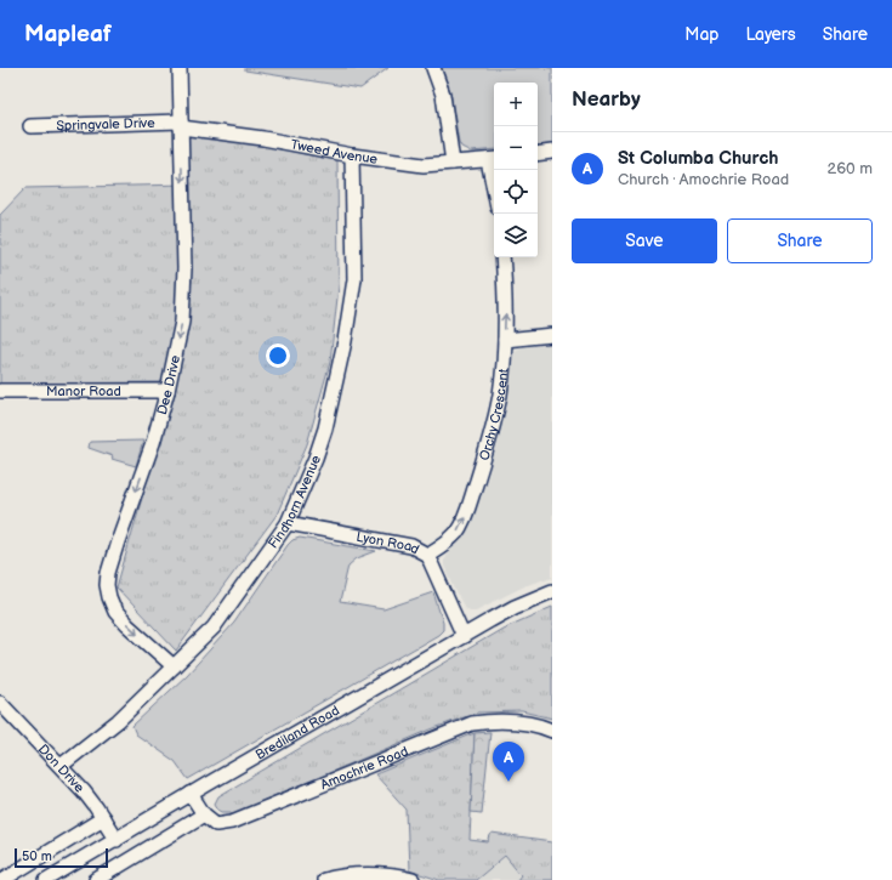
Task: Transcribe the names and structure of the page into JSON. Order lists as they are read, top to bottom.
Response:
{
  "streets": {
    "street": [
      "Springvale Drive",
      "Tweed Avenue",
      "Dee Drive",
      "Manor Road",
      "Orchy Crescent",
      "Findhorn Avenue",
      "Lyon Road",
      "Brediland Road",
      "Amochrie Road",
      "Don Drive"
    ]
  },
  "crossings": [
    ["Springvale Drive", "Tweed Avenue"],
    ["Springvale Drive", "Dee Drive"],
    ["Tweed Avenue", "Dee Drive"],
    ["Tweed Avenue", "Findhorn Avenue"],
    ["Dee Drive", "Manor Road"],
    ["Dee Drive", "Findhorn Avenue"],
    ["Orchy Crescent", "Lyon Road"],
    ["Findhorn Avenue", "Lyon Road"],
    ["Findhorn Avenue", "Don Drive"],
    ["Lyon Road", "Brediland Road"],
    ["Brediland Road", "Don Drive"]
  ],
  "one_way": ["Dee Drive", "Orchy Crescent"],
  "scale_bar": "50 m",
  "page": {
    "header": "Mapleaf",
    "nav": ["Map", "Layers", "Share"],
    "heading": "Nearby",
    "map_buttons": ["+", "−"],
    "list": [
      {
        "mark": "A",
        "name": "St Columba Church",
        "note": "Church · Amochrie Road",
        "value": "260 m"
      }
    ],
    "buttons": ["Save", "Share"],
    "pins": "A",
    "scale": "50 m"
  }
}
